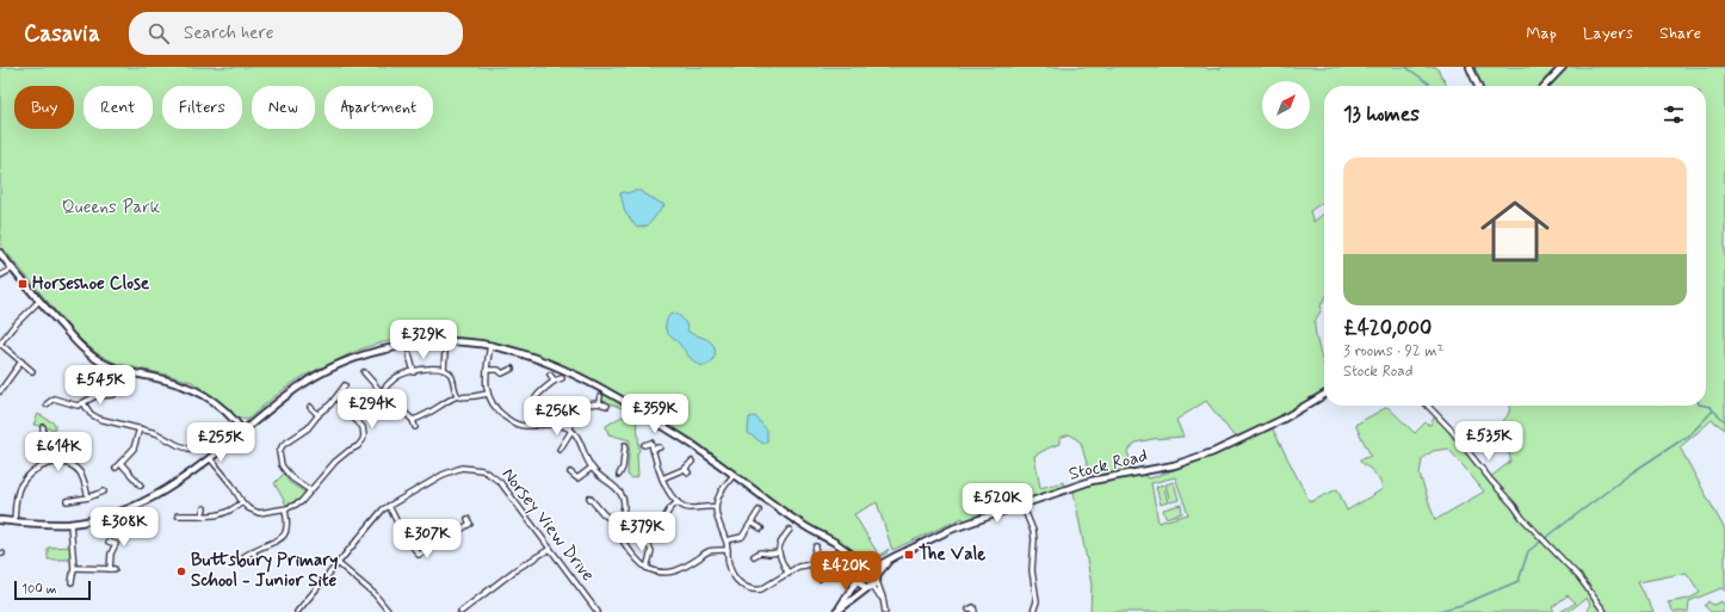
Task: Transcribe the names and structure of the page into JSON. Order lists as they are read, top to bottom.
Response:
{
  "streets": {
    "street": ["Stock Road", "Norsey View Drive"]
  },
  "parks": ["Queens Park"],
  "places": {
    "transit": ["Horseshoe Close", "The Vale"],
    "other": ["Buttsbury Primary School - Junior Site"]
  },
  "scale_bar": "100 m",
  "north": "top right",
  "page": {
    "header": "Casavia",
    "search": "Search here",
    "nav": ["Map", "Layers", "Share"],
    "chip": [
      "Buy",
      "Rent",
      "Filters",
      "New",
      "Apartment"
    ],
    "heading": "13 homes",
    "list": [
      {
        "name": "£420,000",
        "note": "3 rooms · 92 m² · Stock Road"
      }
    ],
    "price": [
      "£329K",
      "£545K",
      "£294K",
      "£359K",
      "£256K",
      "£535K",
      "£255K",
      "£614K",
      "£520K",
      "£308K",
      "£379K",
      "£307K",
      "£420K"
    ],
    "scale": "100 m"
  }
}
